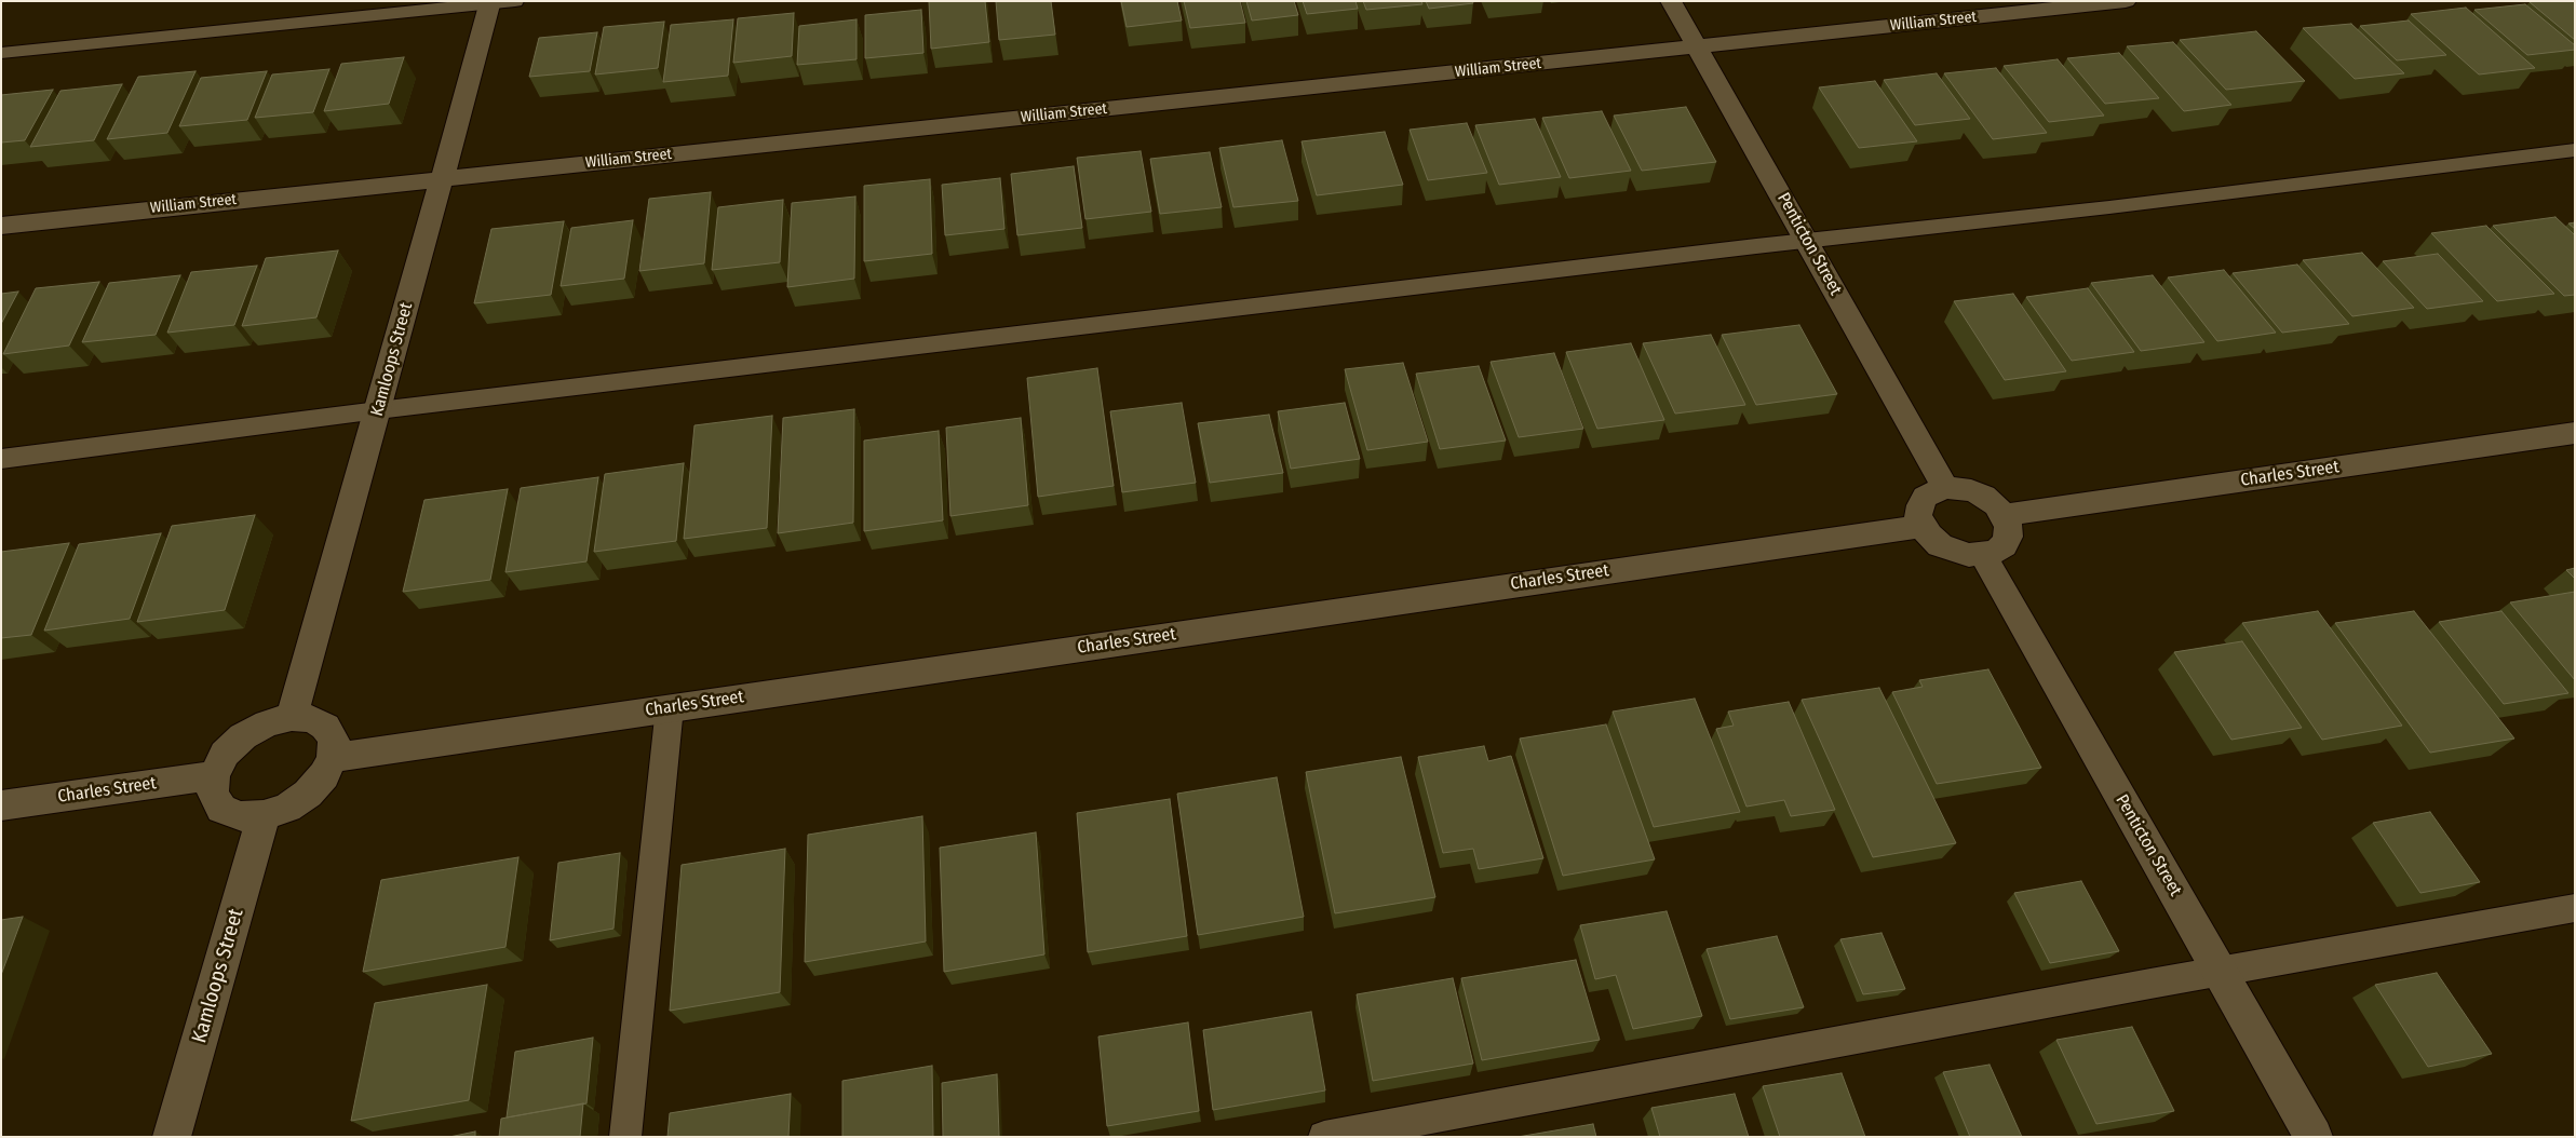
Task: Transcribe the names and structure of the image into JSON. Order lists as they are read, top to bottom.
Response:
{
  "streets": {
    "street": [
      "William Street",
      "Penticton Street",
      "Kamloops Street",
      "Charles Street"
    ]
  },
  "crossings": [
    ["William Street", "Penticton Street"],
    ["William Street", "Kamloops Street"],
    ["Penticton Street", "Charles Street"],
    ["Kamloops Street", "Charles Street"]
  ]
}
